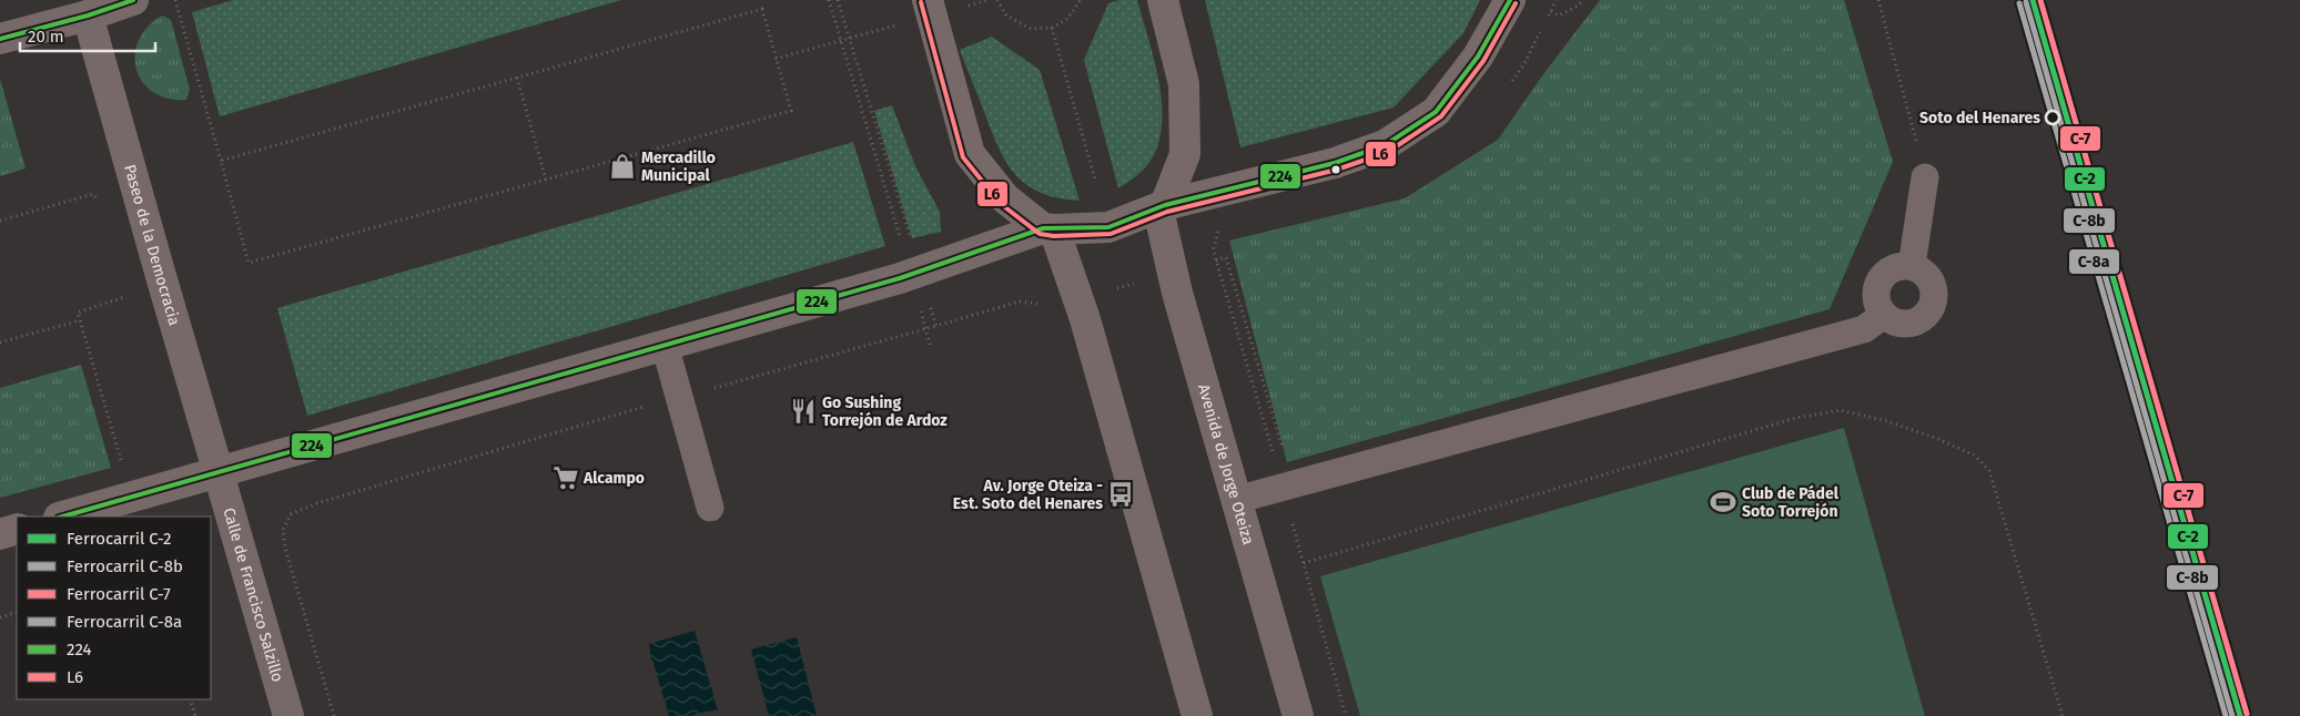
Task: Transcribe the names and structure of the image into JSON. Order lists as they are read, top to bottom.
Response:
{
  "streets": {
    "street": ["Paseo de la Democracia", "Avenida de Jorge Oteiza", "Calle de Francisco Salzillo"]
  },
  "crossings": [
    ["Paseo de la Democracia", "Calle de Francisco Salzillo"]
  ],
  "places": {
    "other": ["Soto del Henares"],
    "shop": ["Mercadillo Municipal"],
    "restaurant": ["Go Sushing Torrejón de Ardoz"],
    "supermarket": ["Alcampo"],
    "bus stop": ["Av. Jorge Oteiza - Est. Soto del Henares"],
    "sports": ["Club de Pádel Soto Torrejón"]
  },
  "lines": [
    "rail line C-2",
    "rail line C-7",
    "transit line 224",
    "rail line C-8b",
    "transit line L6",
    "rail line C-8a"
  ],
  "legend": [
    "Ferrocarril C-2",
    "Ferrocarril C-8b",
    "Ferrocarril C-7",
    "Ferrocarril C-8a",
    "224",
    "L6"
  ],
  "scale_bar": "20 m"
}
